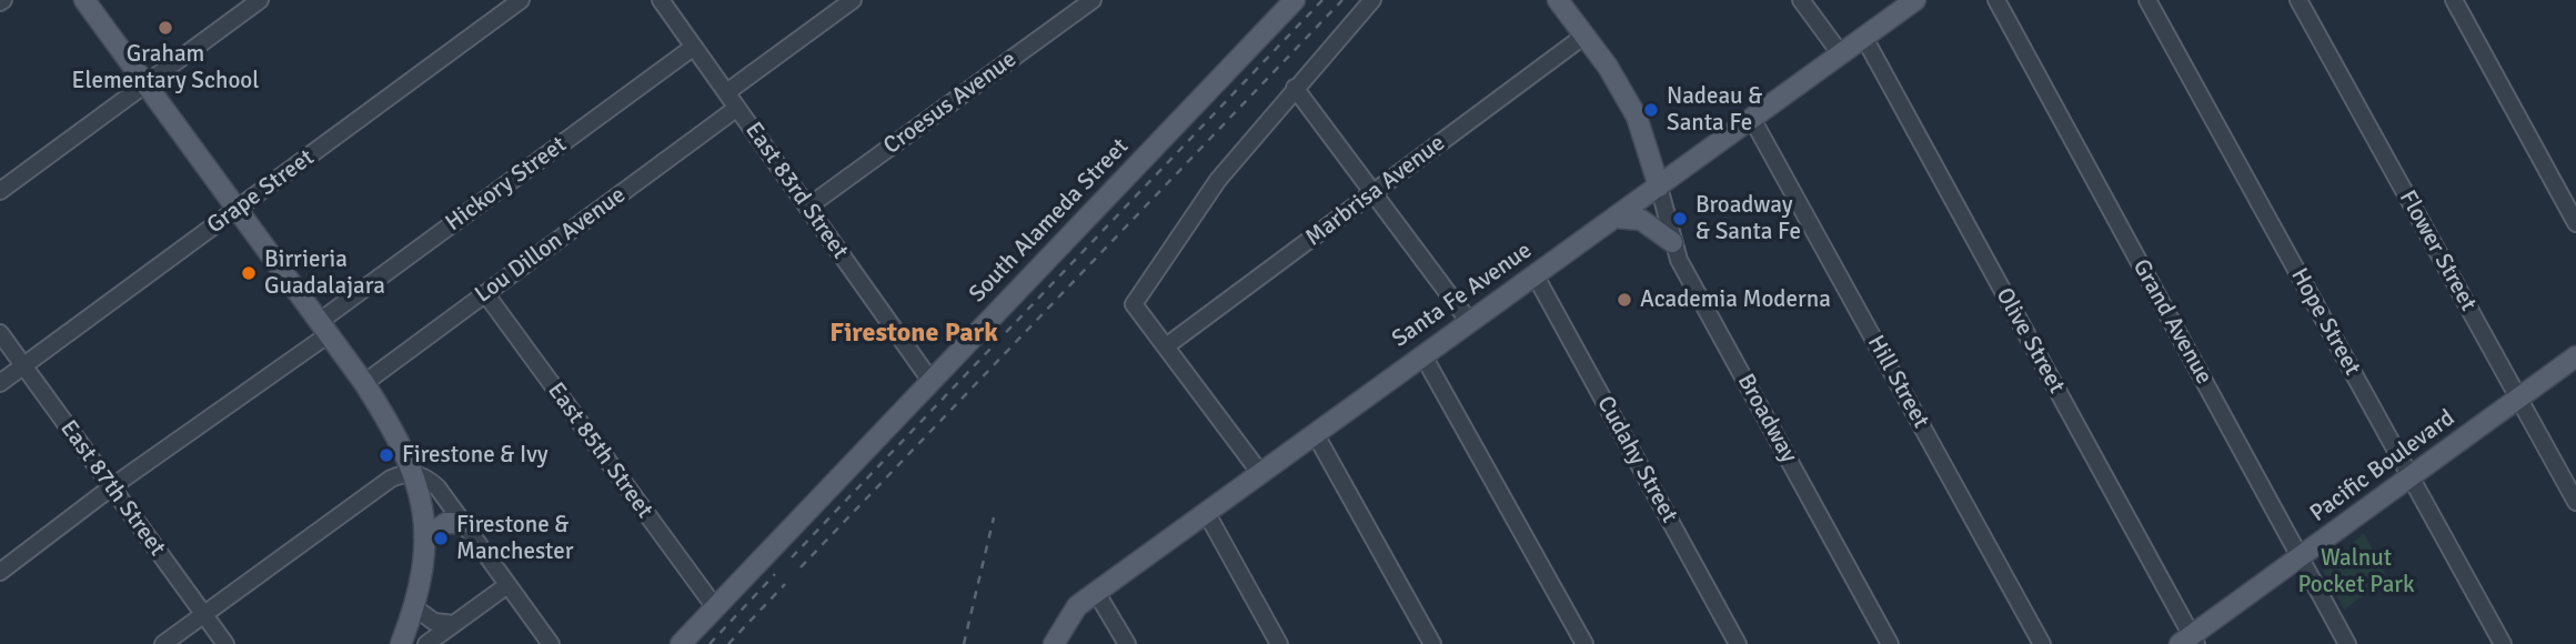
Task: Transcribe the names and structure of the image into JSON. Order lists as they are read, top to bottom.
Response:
{
  "streets": {
    "main road": ["South Alameda Street", "Santa Fe Avenue", "Pacific Boulevard"],
    "street": [
      "Croesus Avenue",
      "Hickory Street",
      "East 83rd Street",
      "Marbrisa Avenue",
      "Grape Street",
      "Lou Dillon Avenue",
      "Flower Street",
      "Grand Avenue",
      "Hope Street",
      "Olive Street",
      "Hill Street",
      "Broadway",
      "East 85th Street",
      "Cudahy Street",
      "East 87th Street"
    ]
  },
  "crossings": [
    ["Croesus Avenue", "East 83rd Street"],
    ["Hickory Street", "East 83rd Street"],
    ["Hickory Street", "East 87th Street"],
    ["East 83rd Street", "South Alameda Street"],
    ["East 83rd Street", "Lou Dillon Avenue"],
    ["Grape Street", "East 87th Street"],
    ["South Alameda Street", "East 85th Street"],
    ["Lou Dillon Avenue", "East 85th Street"],
    ["Flower Street", "Pacific Boulevard"],
    ["Santa Fe Avenue", "Olive Street"],
    ["Santa Fe Avenue", "Hill Street"],
    ["Santa Fe Avenue", "Broadway"],
    ["Santa Fe Avenue", "Cudahy Street"],
    ["Grand Avenue", "Pacific Boulevard"],
    ["Hope Street", "Pacific Boulevard"],
    ["Olive Street", "Pacific Boulevard"]
  ],
  "districts": ["Firestone Park"],
  "parks": ["Walnut Pocket Park"],
  "places": [
    "Graham Elementary School",
    "Nadeau & Santa Fe",
    "Broadway & Santa Fe",
    "Birrieria Guadalajara",
    "Academia Moderna",
    "Firestone & Ivy",
    "Firestone & Manchester"
  ]
}
